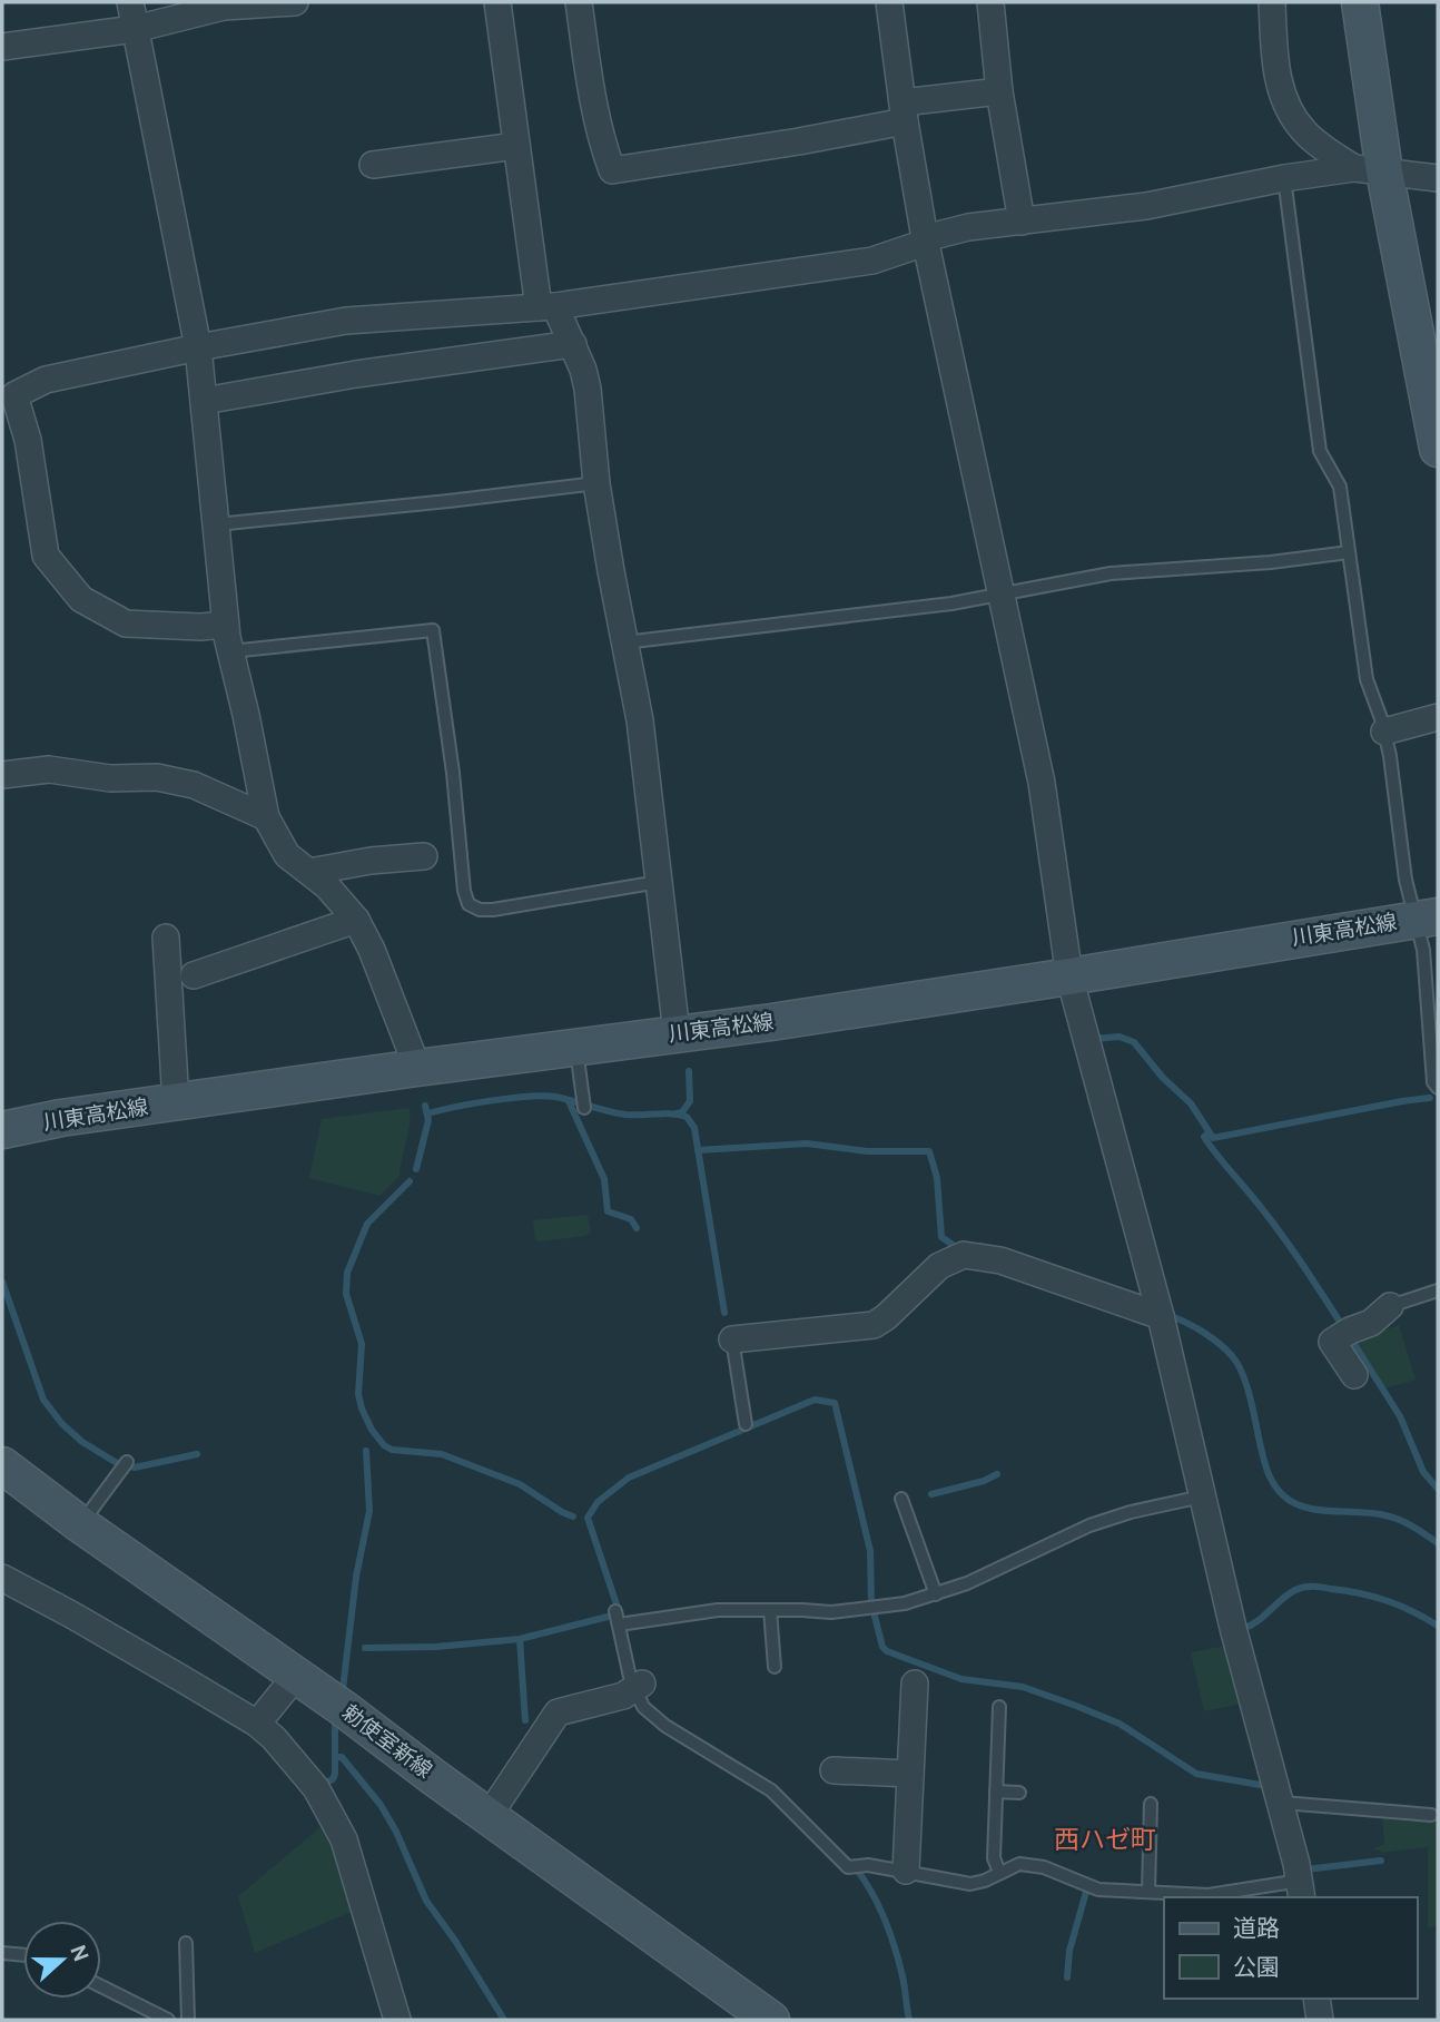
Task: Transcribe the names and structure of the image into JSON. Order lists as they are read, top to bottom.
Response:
{
  "streets": {
    "main road": ["川東高松線", "勅使室新線"]
  },
  "districts": ["西ハゼ町"],
  "legend": ["道路", "公園"],
  "north": "right"
}
